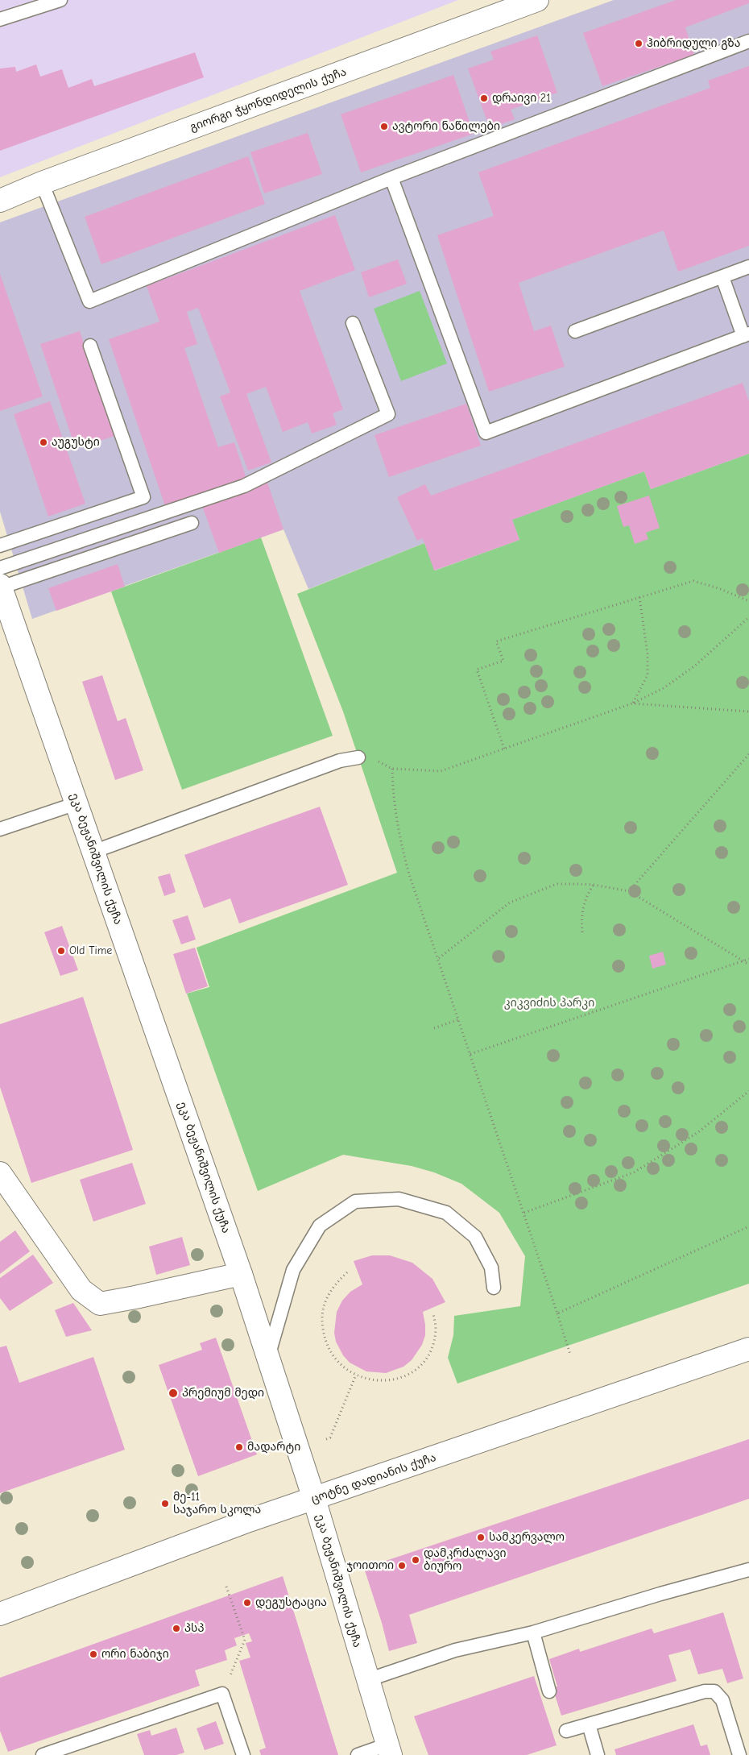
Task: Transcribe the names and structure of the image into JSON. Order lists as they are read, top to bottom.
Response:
{
  "streets": {
    "street": ["გიორგი ჭყონდიდელის ქუჩა", "ეკა ბეჟანიშვილის ქუჩა", "ცოტნე დადიანის ქუჩა"]
  },
  "crossings": [
    ["ეკა ბეჟანიშვილის ქუჩა", "ცოტნე დადიანის ქუჩა"]
  ],
  "parks": ["კიკვიძის პარკი"],
  "places": [
    "ჰიბრიდული გზა",
    "დრაივი 21",
    "ავტორი ნაწილები",
    "აუგუსტი",
    "Old Time",
    "პრემიუმ მედი",
    "მადარტი",
    "მე-11 საჯარო სკოლა",
    "სამკერვალო",
    "დამკრძალავი ბიურო",
    "ჯოითოი",
    "დეგუსტაცია",
    "პსპ",
    "ორი ნაბიჯი"
  ]
}
